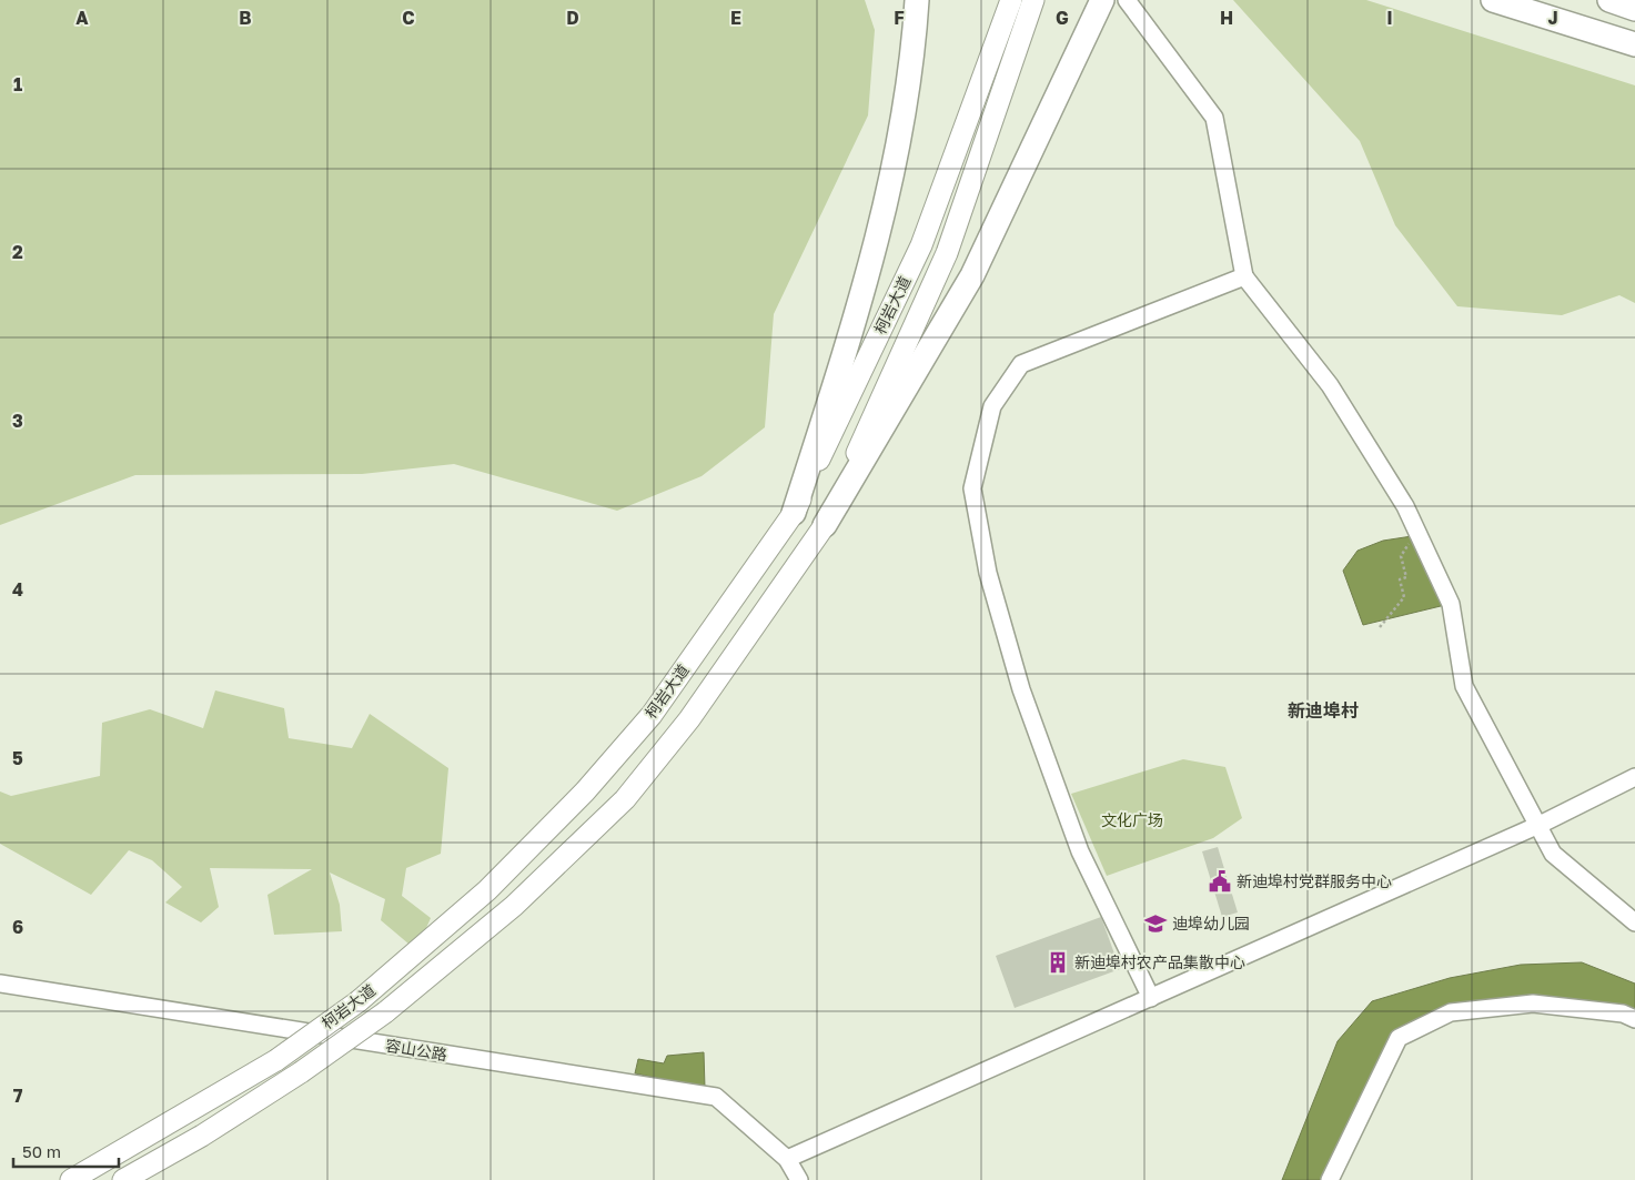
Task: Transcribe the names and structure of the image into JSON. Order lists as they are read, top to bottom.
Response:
{
  "streets": {
    "main road": ["柯岩大道"],
    "street": ["容山公路"]
  },
  "districts": ["新迪埠村"],
  "parks": ["文化广场"],
  "places": {
    "public building": ["新迪埠村党群服务中心"],
    "school or university": ["迪埠幼儿园"],
    "building": ["新迪埠村农产品集散中心"]
  },
  "scale_bar": "50 m",
  "grid": {
    "columns": [
      "A",
      "B",
      "C",
      "D",
      "E",
      "F",
      "G",
      "H",
      "I",
      "J"
    ],
    "rows": [
      "1",
      "2",
      "3",
      "4",
      "5",
      "6",
      "7"
    ]
  }
}
